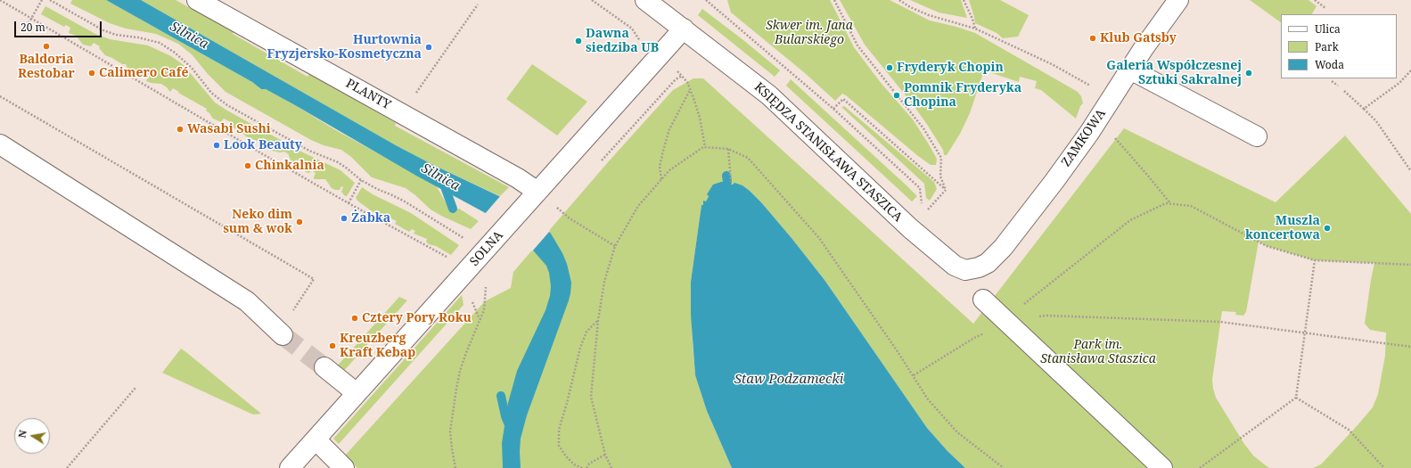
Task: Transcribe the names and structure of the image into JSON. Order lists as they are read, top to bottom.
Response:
{
  "streets": {
    "street": [
      "PLANTY",
      "ZAMKOWA",
      "KSIĘDZA STANISŁAWA STASZICA",
      "SOLNA"
    ]
  },
  "crossings": [
    ["PLANTY", "SOLNA"],
    ["ZAMKOWA", "KSIĘDZA STANISŁAWA STASZICA"],
    ["KSIĘDZA STANISŁAWA STASZICA", "SOLNA"]
  ],
  "water": ["Silnica", "Staw Podzamecki"],
  "parks": ["Skwer im. Jana Bularskiego", "Park im. Stanisława Staszica"],
  "places": [
    "Klub Gatsby",
    "Dawna siedziba UB",
    "Baldoria Restobar",
    "Hurtownia Fryzjersko-Kosmetyczna",
    "Fryderyk Chopin",
    "Calimero Café",
    "Galeria Współczesnej Sztuki Sakralnej",
    "Pomnik Fryderyka Chopina",
    "Wasabi Sushi",
    "Look Beauty",
    "Chinkalnia",
    "Żabka",
    "Neko dim sum & wok",
    "Muszla koncertowa",
    "Cztery Pory Roku",
    "Kreuzberg Kraft Kebap"
  ],
  "legend": ["Ulica", "Park", "Woda"],
  "scale_bar": "20 m",
  "north": "left"
}
